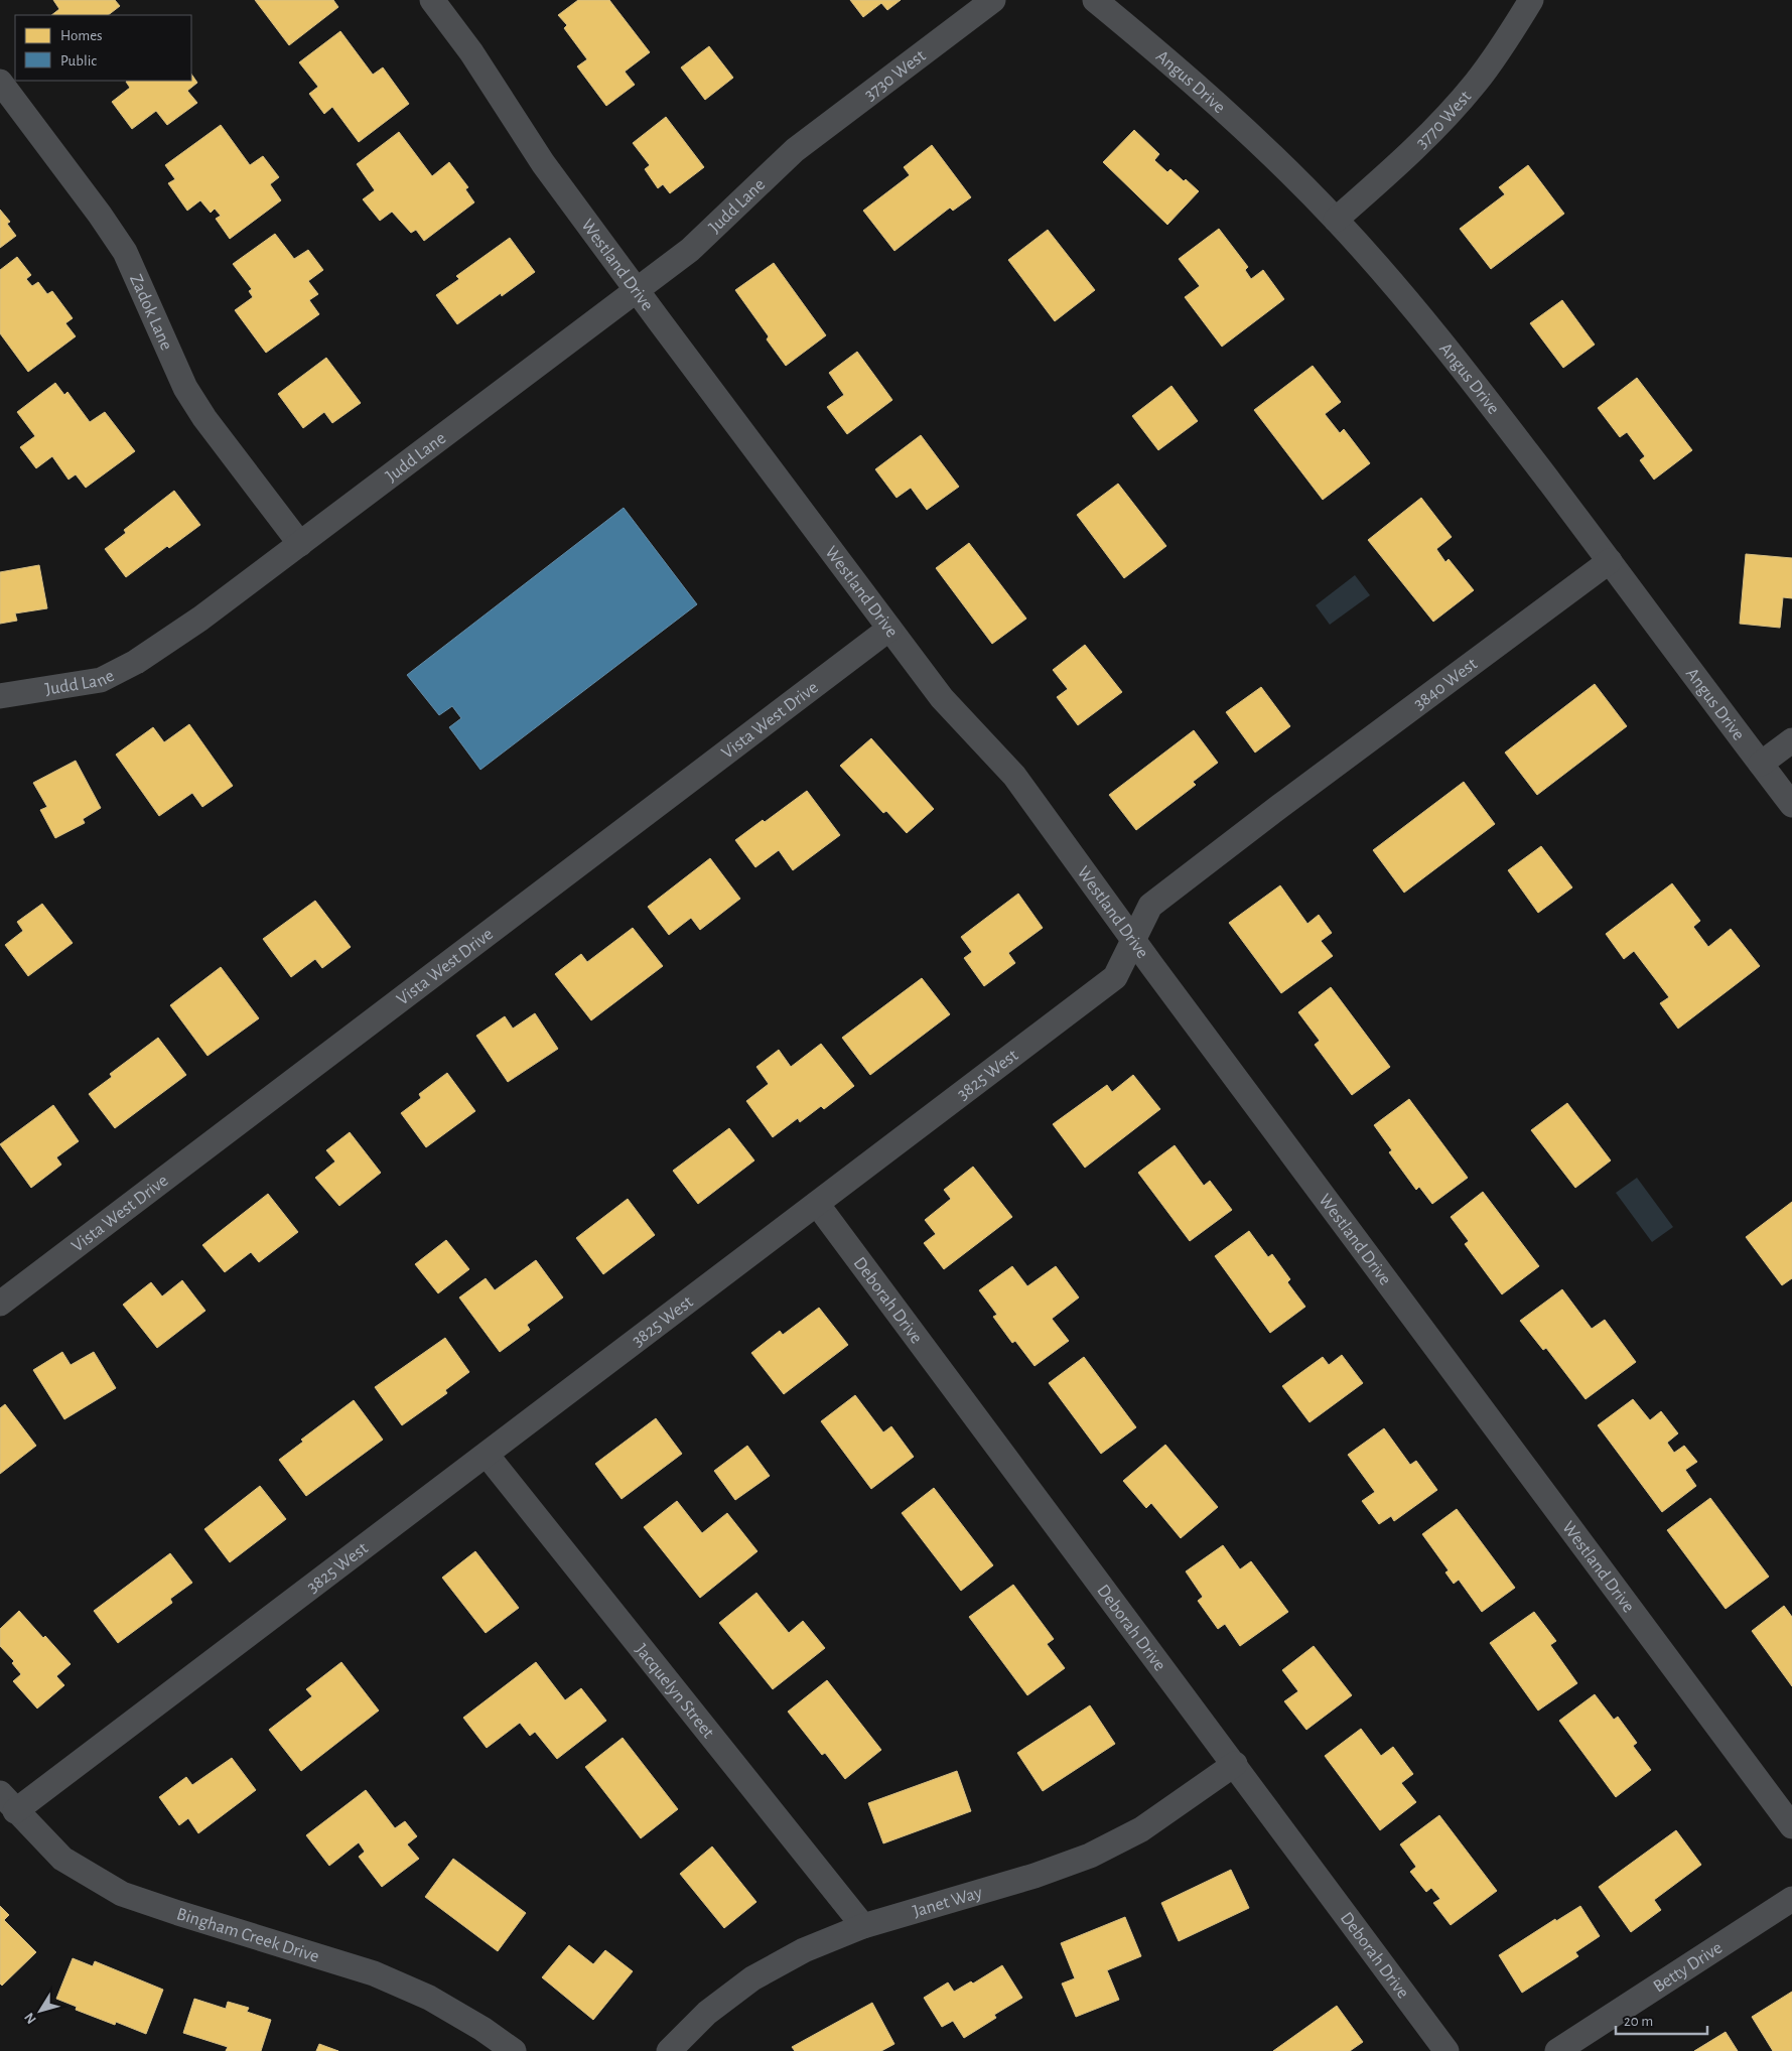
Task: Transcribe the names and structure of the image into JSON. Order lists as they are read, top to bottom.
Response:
{
  "streets": {
    "street": [
      "3730 West",
      "Angus Drive",
      "3770 West",
      "Judd Lane",
      "Westland Drive",
      "Zadok Lane",
      "3840 West",
      "Vista West Drive",
      "3825 West",
      "Deborah Drive",
      "Jacquelyn Street",
      "Janet Way",
      "Bingham Creek Drive",
      "Betty Drive"
    ]
  },
  "crossings": [
    ["3730 West", "Judd Lane"],
    ["Angus Drive", "3770 West"],
    ["Angus Drive", "3840 West"],
    ["Judd Lane", "Westland Drive"],
    ["Judd Lane", "Zadok Lane"],
    ["Westland Drive", "Vista West Drive"],
    ["Westland Drive", "3825 West"],
    ["3840 West", "3825 West"],
    ["3825 West", "Deborah Drive"],
    ["3825 West", "Jacquelyn Street"],
    ["3825 West", "Bingham Creek Drive"],
    ["Deborah Drive", "Janet Way"],
    ["Jacquelyn Street", "Janet Way"]
  ],
  "legend": ["Homes", "Public"],
  "scale_bar": "20 m",
  "north": "bottom left"
}
